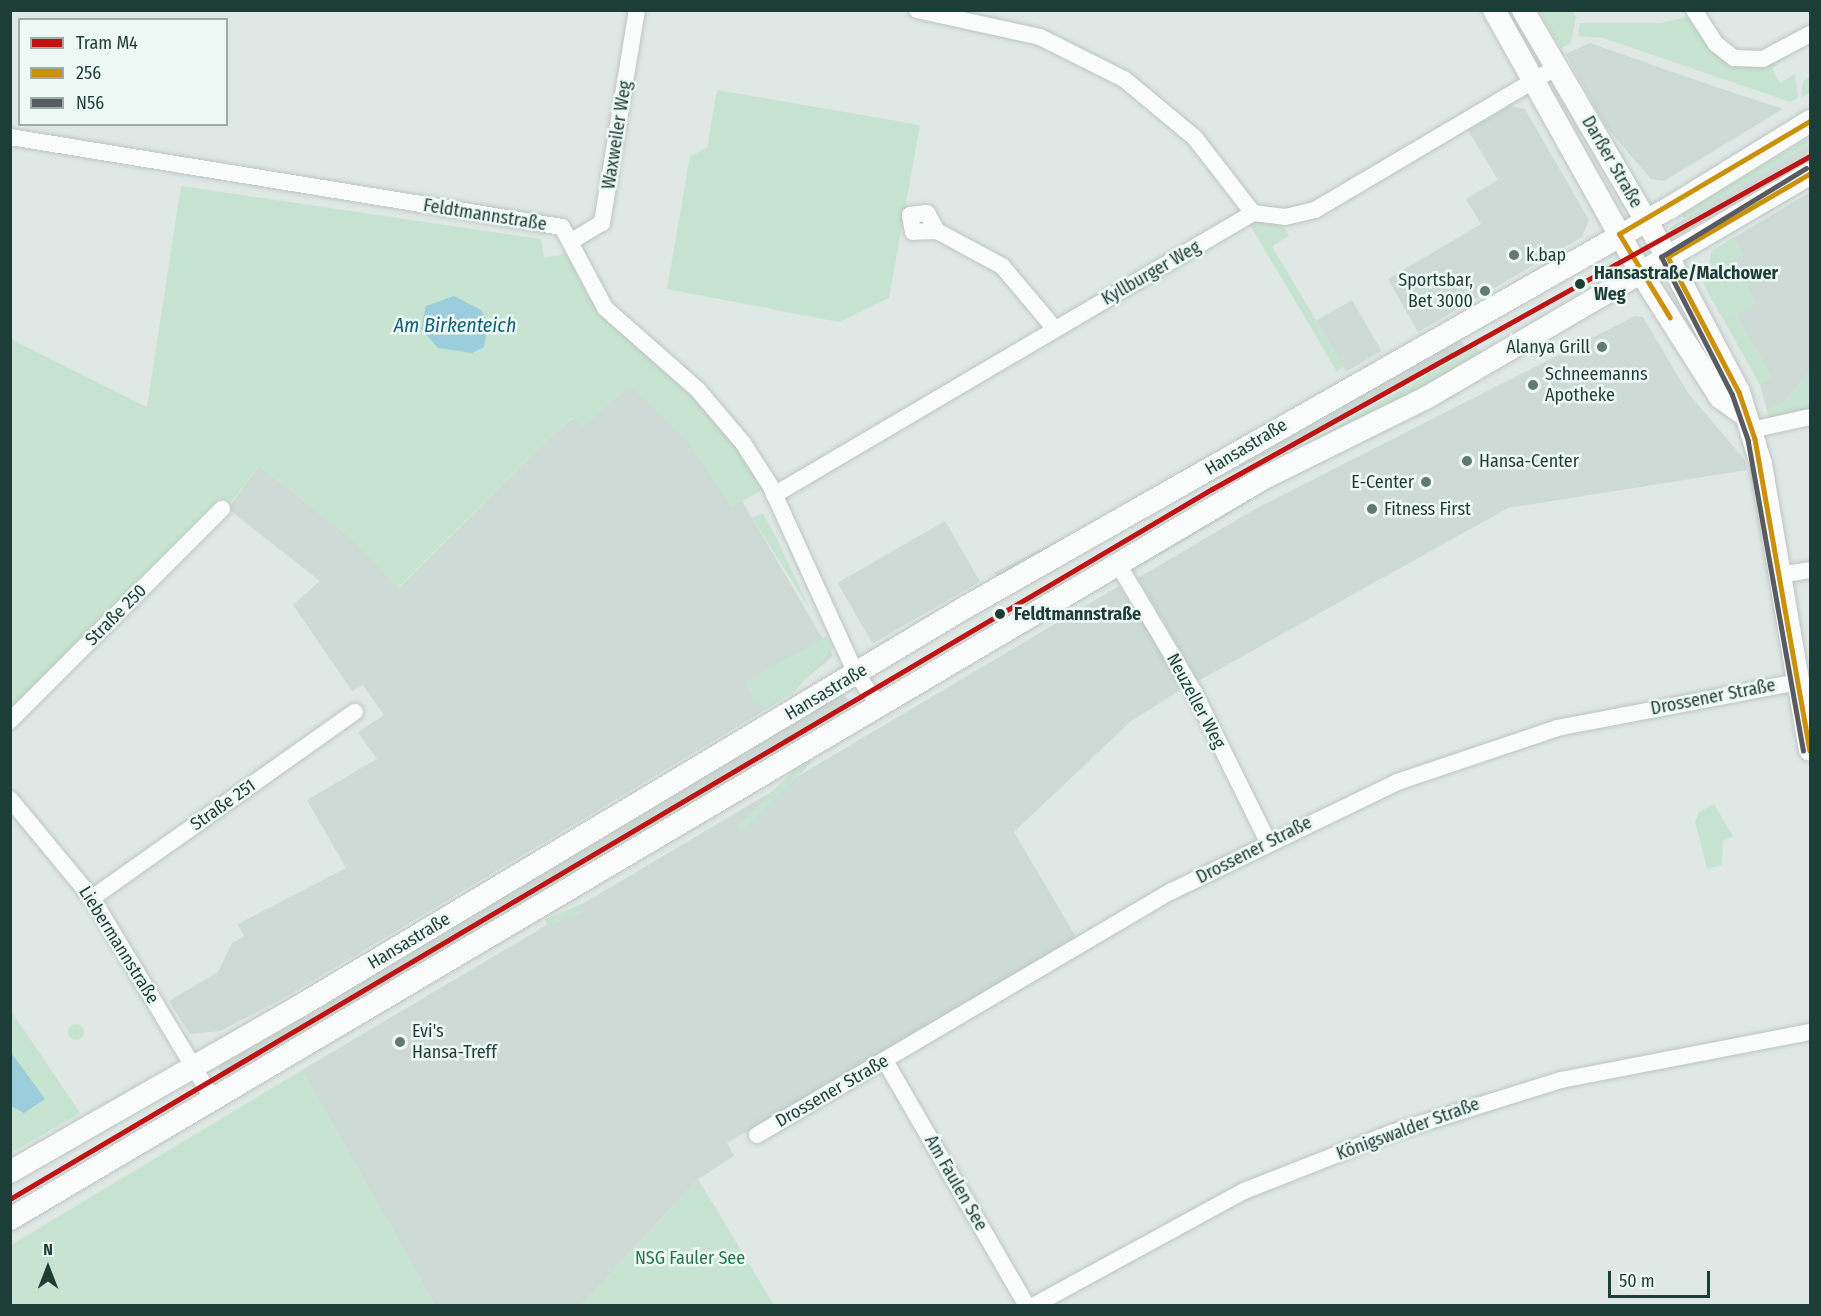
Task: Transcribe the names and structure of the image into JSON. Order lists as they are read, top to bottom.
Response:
{
  "streets": {
    "main road": ["Darßer Straße", "Hansastraße"],
    "street": [
      "Waxweiler Weg",
      "Feldtmannstraße",
      "Kyllburger Weg",
      "Straße 250",
      "Drossener Straße",
      "Neuzeller Weg",
      "Straße 251",
      "Liebermannstraße",
      "Königswalder Straße",
      "Am Faulen See"
    ]
  },
  "crossings": [
    ["Waxweiler Weg", "Feldtmannstraße"],
    ["Darßer Straße", "Hansastraße"],
    ["Darßer Straße", "Drossener Straße"],
    ["Feldtmannstraße", "Kyllburger Weg"],
    ["Feldtmannstraße", "Hansastraße"],
    ["Hansastraße", "Neuzeller Weg"],
    ["Hansastraße", "Liebermannstraße"],
    ["Drossener Straße", "Neuzeller Weg"],
    ["Drossener Straße", "Am Faulen See"],
    ["Straße 251", "Liebermannstraße"]
  ],
  "water": ["Am Birkenteich"],
  "parks": ["NSG Fauler See"],
  "places": [
    "k.bap",
    "Hansastraße/Malchower Weg",
    "Sportsbar, Bet 3000",
    "Alanya Grill",
    "Schneemanns Apotheke",
    "Hansa-Center",
    "E-Center",
    "Fitness First",
    "Feldtmannstraße",
    "Evi's Hansa-Treff"
  ],
  "lines": ["transit line 256", "tram line M4", "transit line N56"],
  "legend": ["Tram M4", "256", "N56"],
  "scale_bar": "50 m",
  "north": "top"
}
